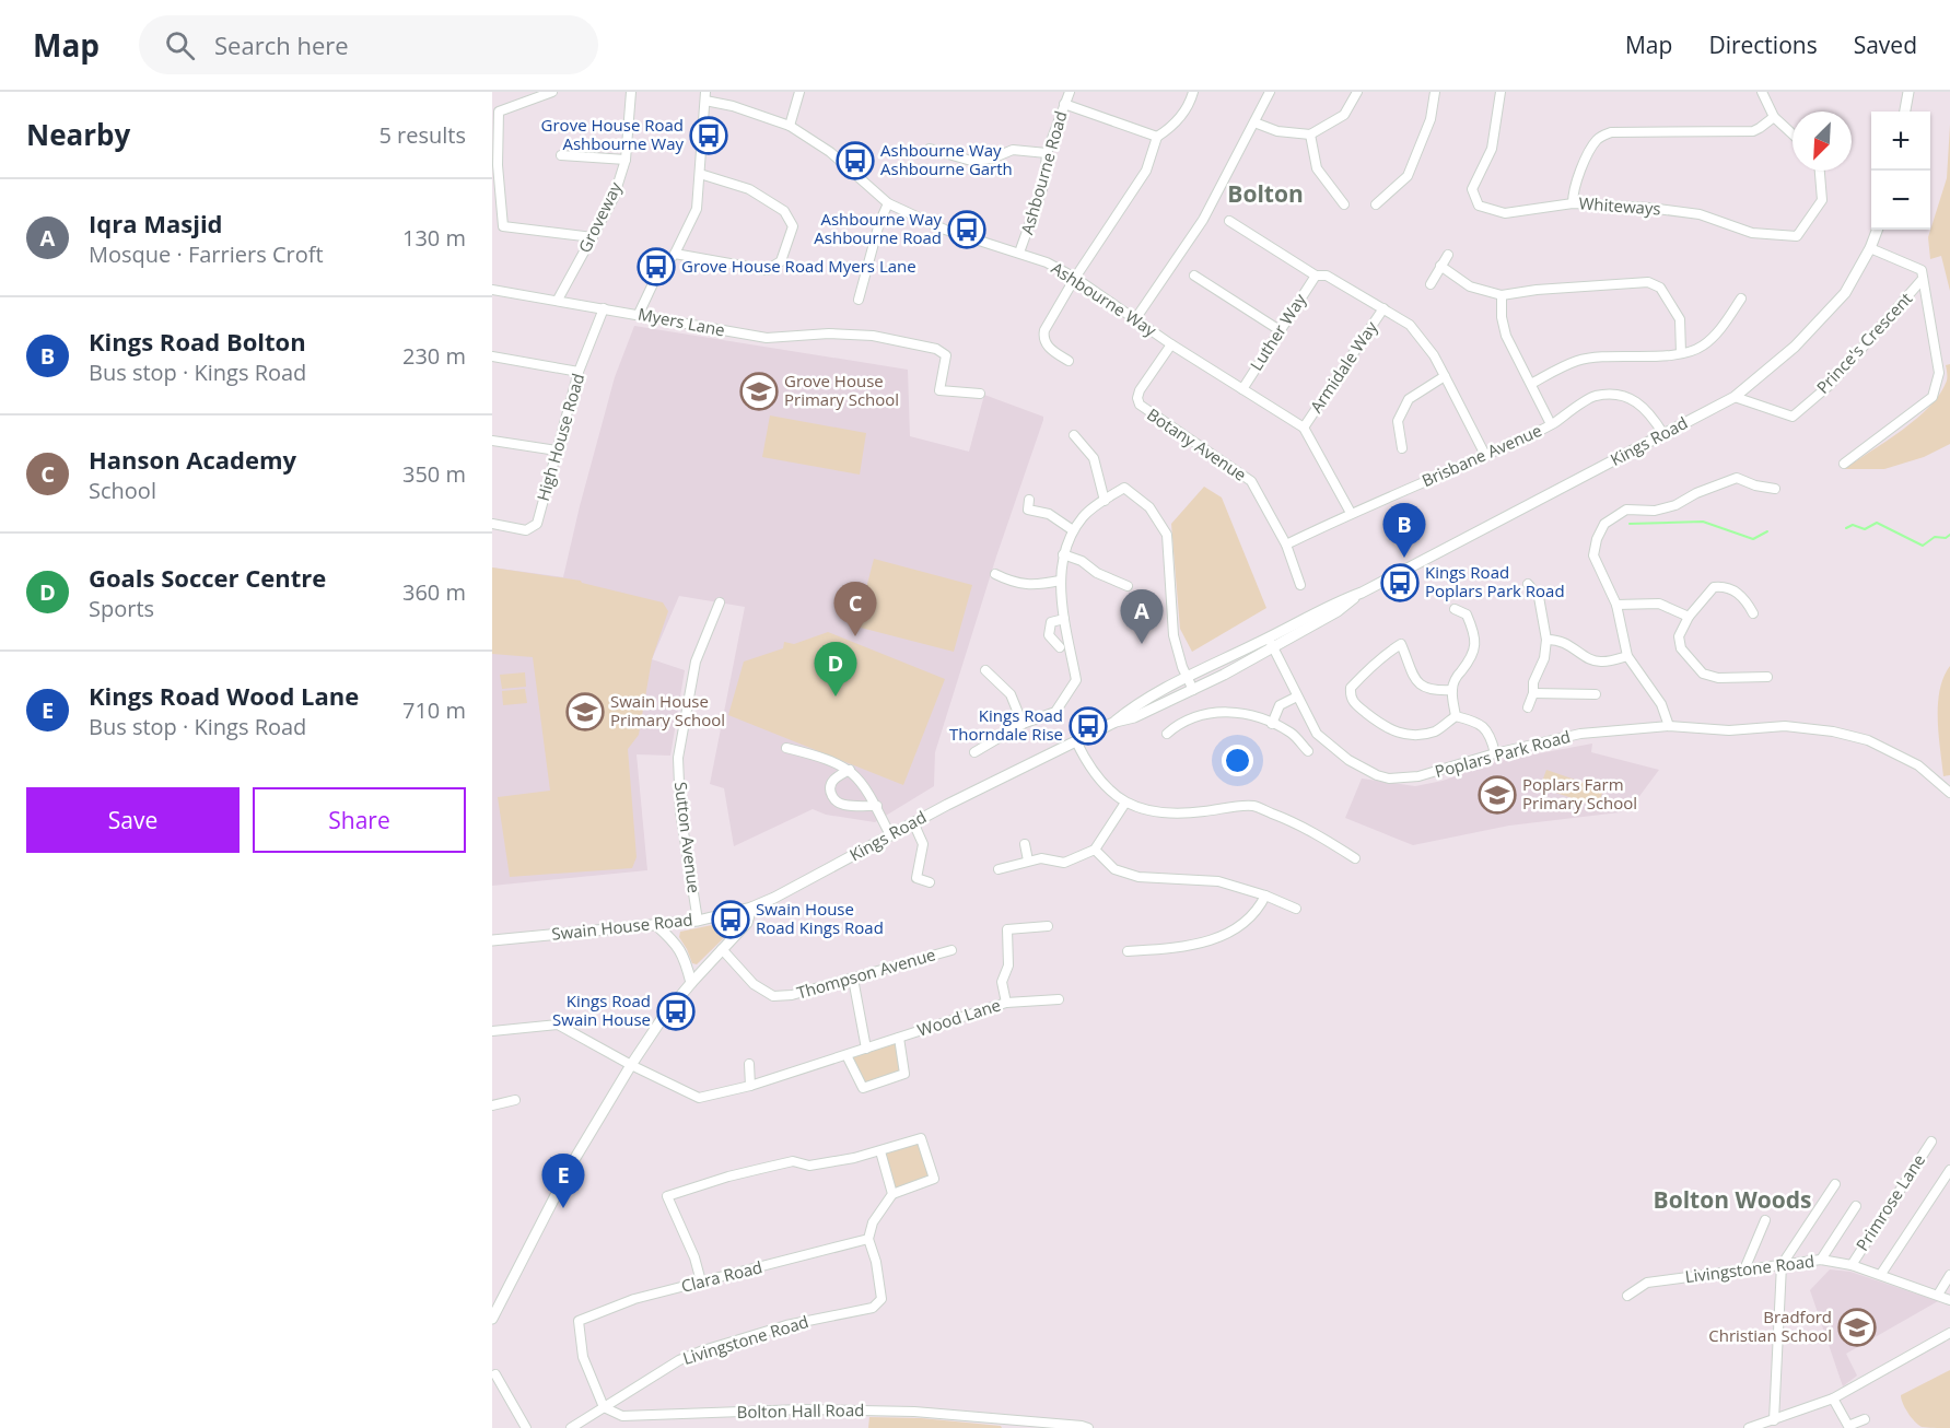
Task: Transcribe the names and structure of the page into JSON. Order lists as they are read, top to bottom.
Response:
{
  "streets": {
    "street": [
      "Ashbourne Road",
      "Whiteways",
      "Groveway",
      "Ashbourne Way",
      "Myers Lane",
      "Luther Way",
      "Prince's Crescent",
      "Armidale Way",
      "High House Road",
      "Kings Road",
      "Botany Avenue",
      "Brisbane Avenue",
      "Poplars Park Road",
      "Sutton Avenue",
      "Swain House Road",
      "Thompson Avenue",
      "Wood Lane",
      "Primrose Lane",
      "Livingstone Road",
      "Clara Road",
      "Bolton Hall Road"
    ]
  },
  "crossings": [
    ["Ashbourne Road", "Ashbourne Way"],
    ["Groveway", "Myers Lane"],
    ["Ashbourne Way", "Luther Way"],
    ["Ashbourne Way", "Armidale Way"],
    ["Ashbourne Way", "Botany Avenue"],
    ["Ashbourne Way", "Brisbane Avenue"],
    ["Myers Lane", "High House Road"],
    ["Prince's Crescent", "Kings Road"],
    ["Kings Road", "Brisbane Avenue"],
    ["Kings Road", "Poplars Park Road"],
    ["Kings Road", "Swain House Road"],
    ["Botany Avenue", "Brisbane Avenue"],
    ["Sutton Avenue", "Swain House Road"],
    ["Primrose Lane", "Livingstone Road"],
    ["Livingstone Road", "Clara Road"],
    ["Livingstone Road", "Bolton Hall Road"],
    ["Clara Road", "Bolton Hall Road"]
  ],
  "districts": ["Bolton", "Bolton Woods"],
  "places": {
    "bus stop": [
      "Grove House Road Ashbourne Way",
      "Ashbourne Way Ashbourne Garth",
      "Ashbourne Way Ashbourne Road",
      "Grove House Road Myers Lane",
      "Kings Road Poplars Park Road",
      "Kings Road Thorndale Rise",
      "Swain House Road Kings Road",
      "Kings Road Swain House"
    ],
    "school or university": [
      "Grove House Primary School",
      "Swain House Primary School",
      "Poplars Farm Primary School",
      "Bradford Christian School"
    ]
  },
  "north": "bottom left",
  "page": {
    "header": "Map",
    "search": "Search here",
    "nav": ["Map", "Directions", "Saved"],
    "heading": ["Nearby", "5 results"],
    "map_buttons": ["+", "−"],
    "list": [
      {
        "mark": "A",
        "name": "Iqra Masjid",
        "note": "Mosque · Farriers Croft",
        "value": "130 m"
      },
      {
        "mark": "B",
        "name": "Kings Road Bolton",
        "note": "Bus stop · Kings Road",
        "value": "230 m"
      },
      {
        "mark": "C",
        "name": "Hanson Academy",
        "note": "School",
        "value": "350 m"
      },
      {
        "mark": "D",
        "name": "Goals Soccer Centre",
        "note": "Sports",
        "value": "360 m"
      },
      {
        "mark": "E",
        "name": "Kings Road Wood Lane",
        "note": "Bus stop · Kings Road",
        "value": "710 m"
      }
    ],
    "pins": [
      "B",
      "C",
      "A",
      "D",
      "E"
    ],
    "buttons": ["Save", "Share"]
  }
}
